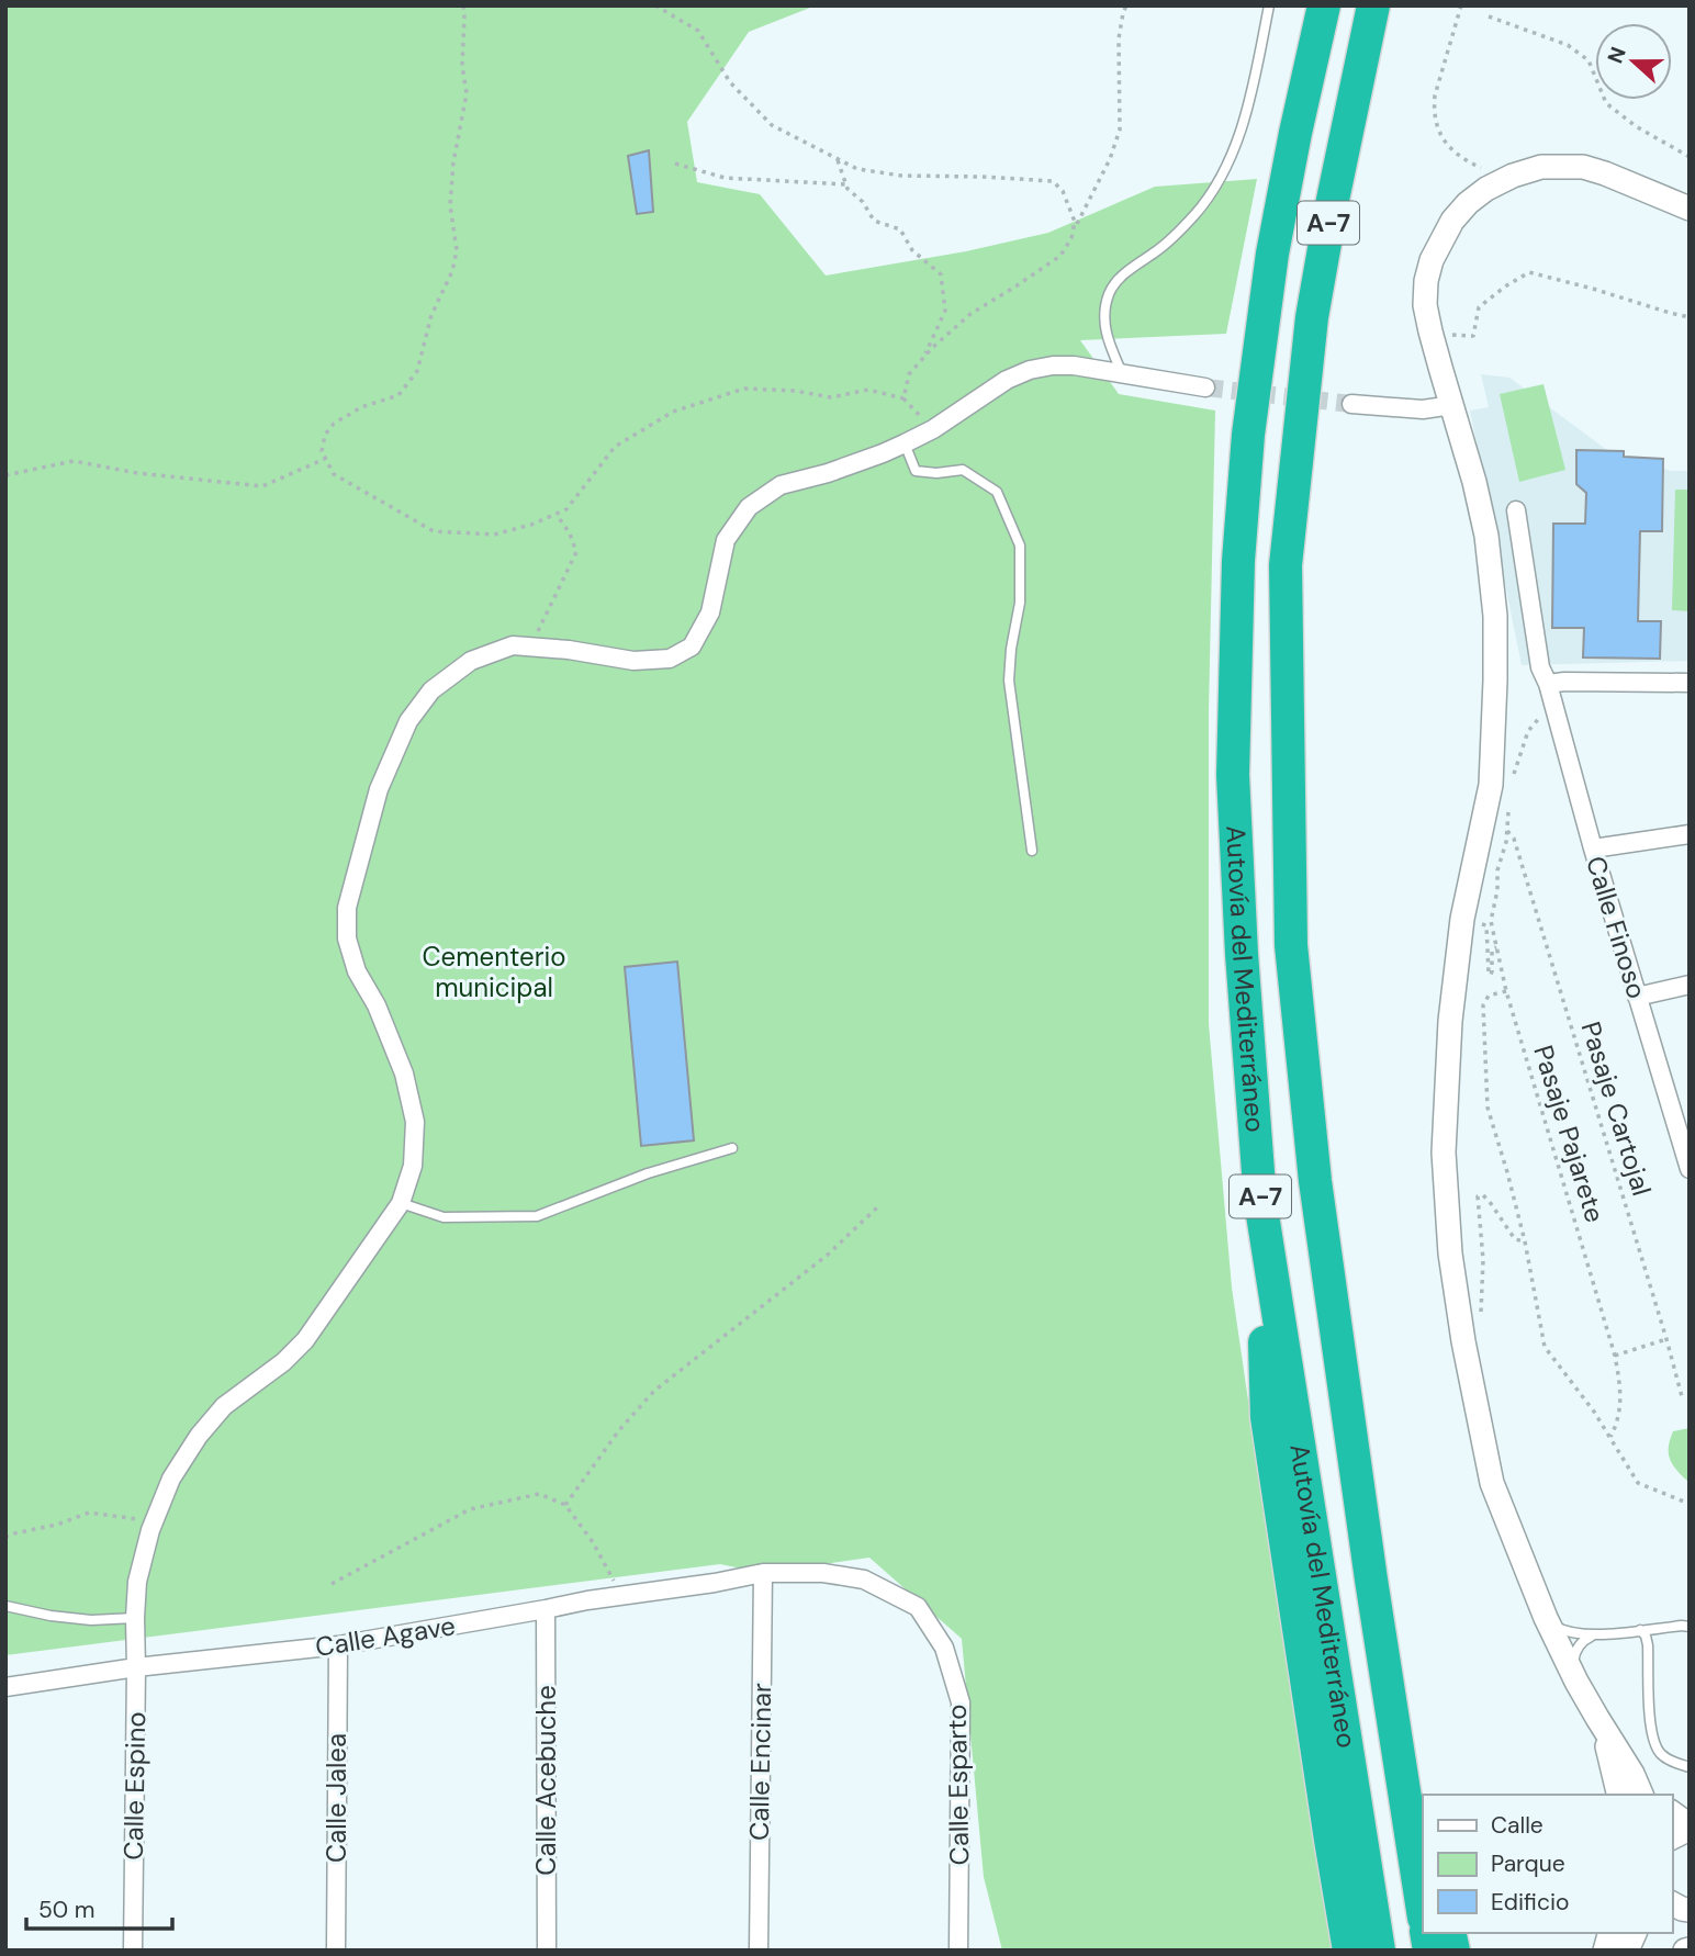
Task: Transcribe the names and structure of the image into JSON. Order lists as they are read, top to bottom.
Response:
{
  "streets": {
    "highway": ["A-7", "Autovía del Mediterráneo"],
    "street": [
      "Calle Finoso",
      "Calle Agave",
      "Calle Encinar",
      "Calle Acebuche",
      "Calle Esparto",
      "Calle Espino",
      "Calle Jalea"
    ],
    "path": ["Pasaje Cartojal", "Pasaje Pajarete"]
  },
  "crossings": [
    ["Pasaje Cartojal", "Pasaje Pajarete"],
    ["Calle Agave", "Calle Encinar"],
    ["Calle Agave", "Calle Acebuche"],
    ["Calle Agave", "Calle Esparto"],
    ["Calle Agave", "Calle Espino"],
    ["Calle Agave", "Calle Jalea"],
    ["Calle Encinar", "Calle Esparto"]
  ],
  "parks": ["Cementerio municipal"],
  "legend": ["Calle", "Parque", "Edificio"],
  "scale_bar": "50 m",
  "north": "left"
}
